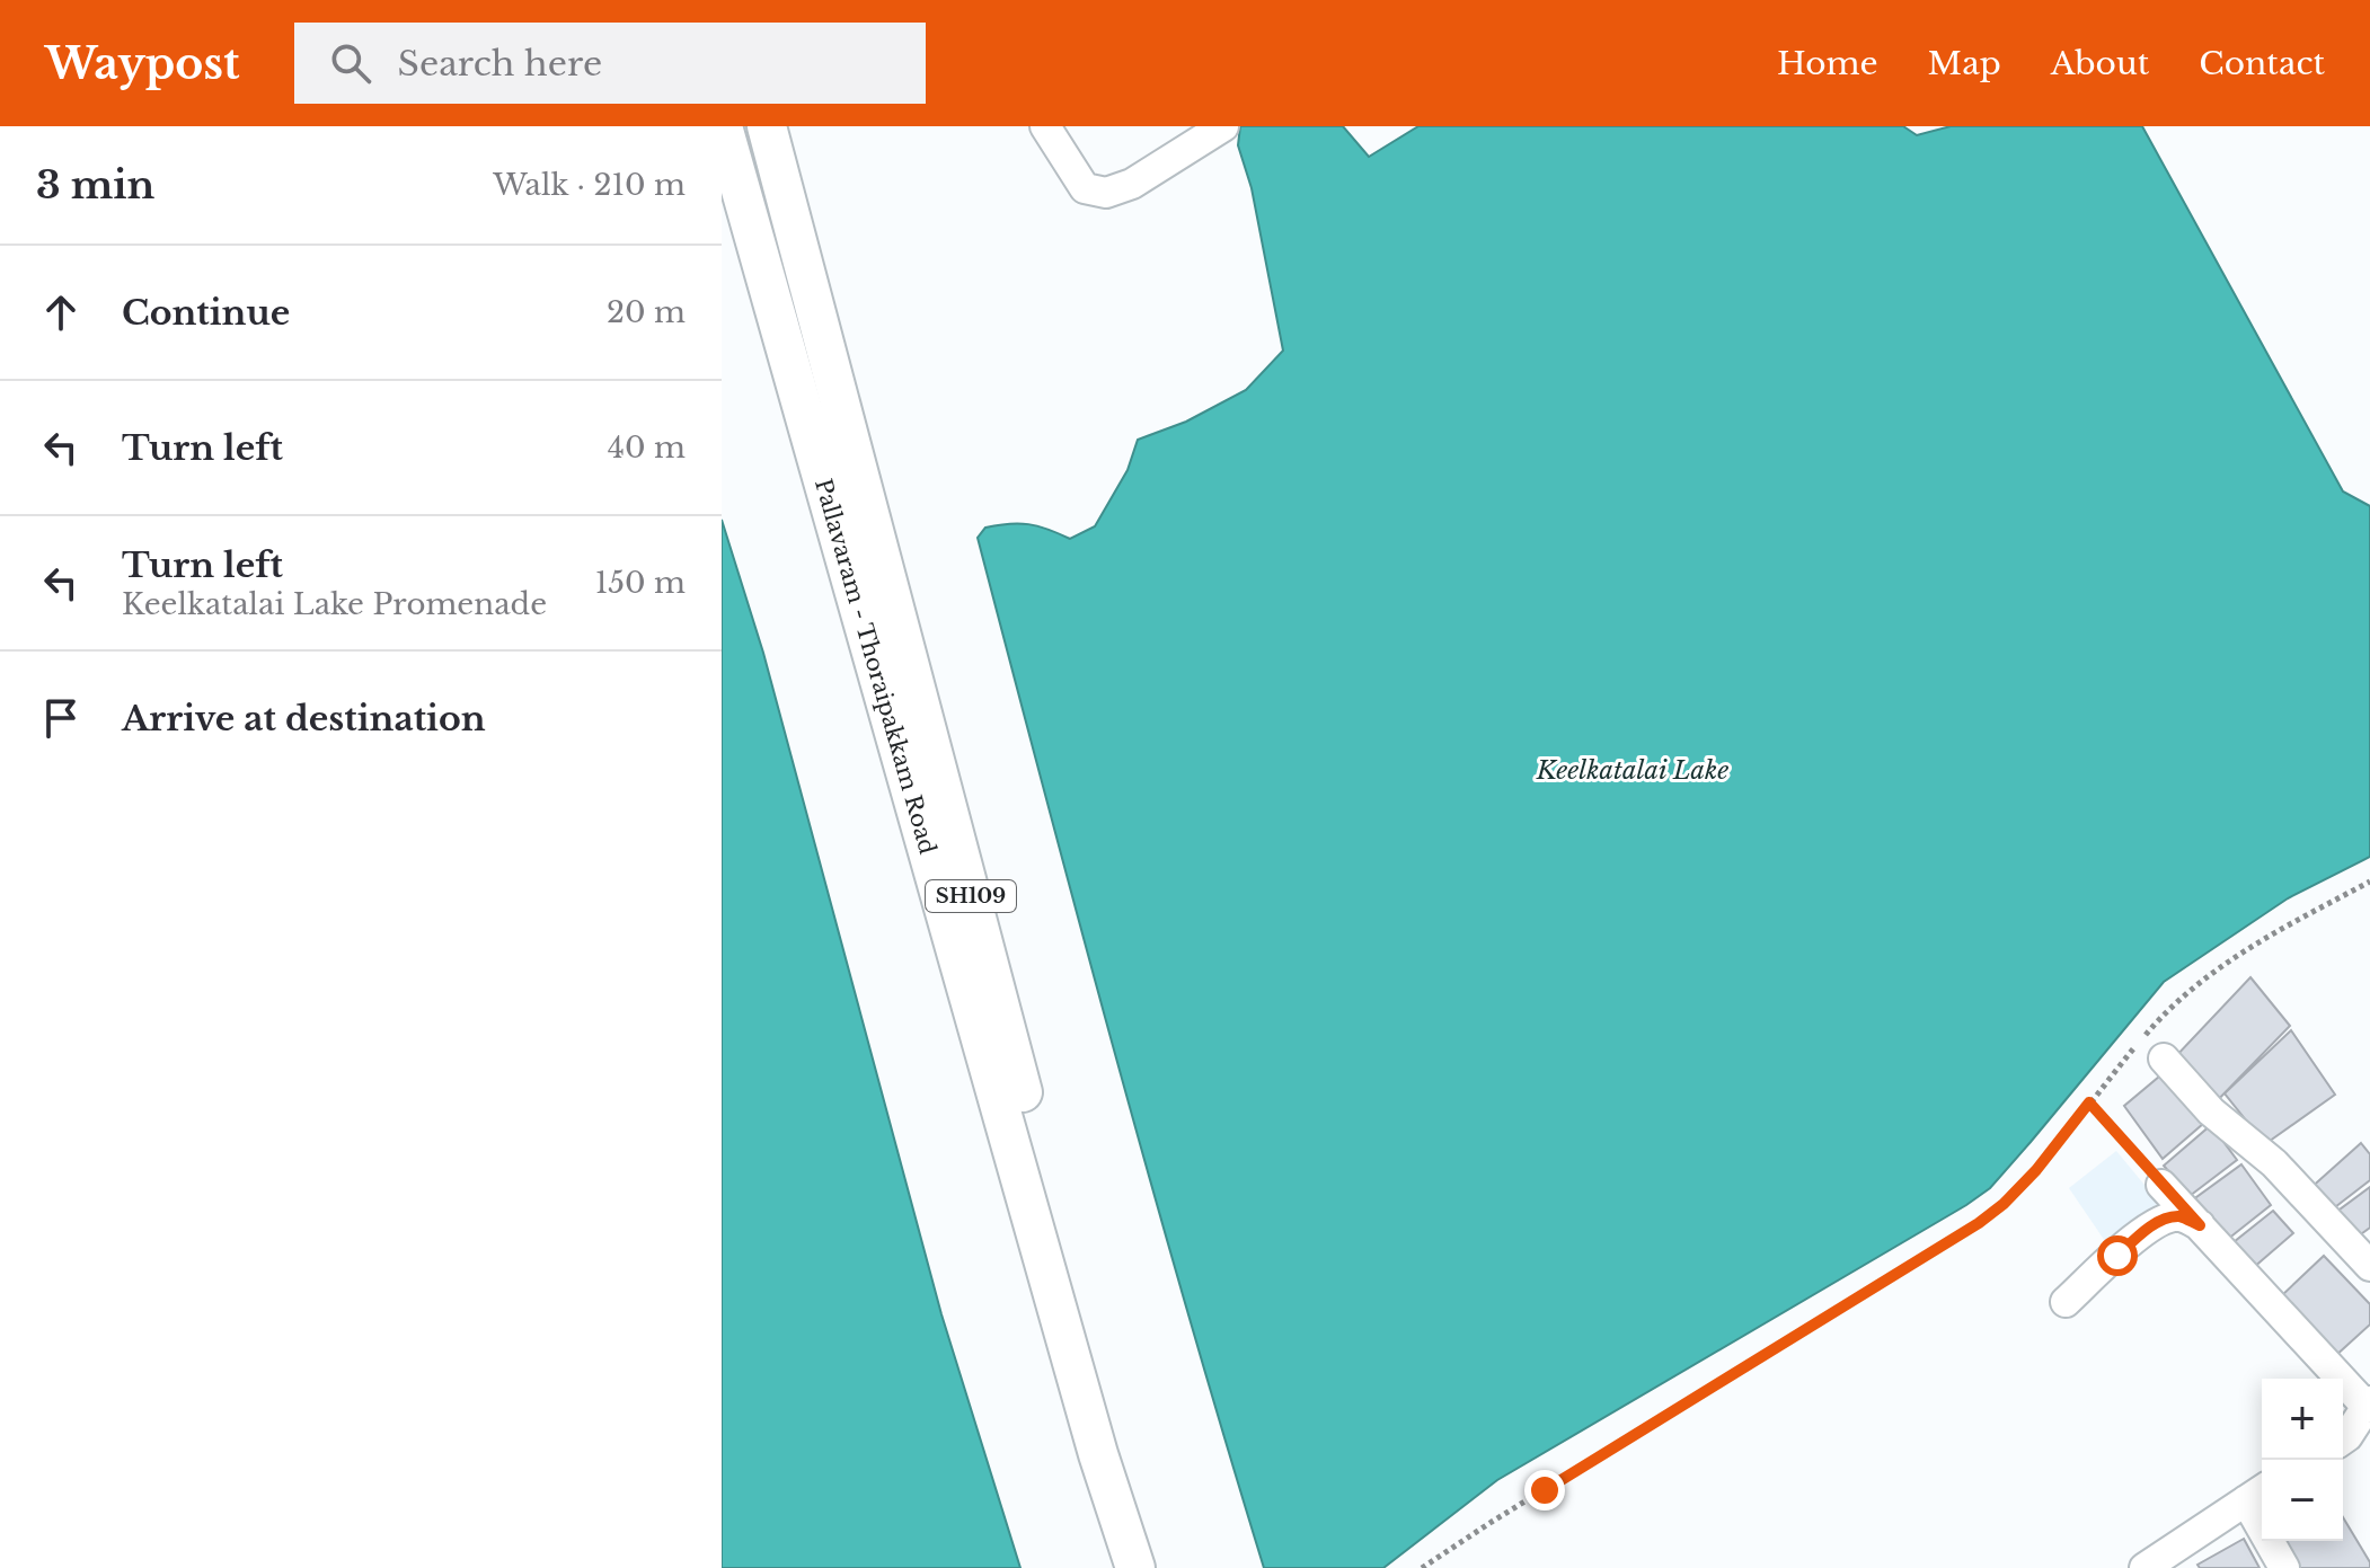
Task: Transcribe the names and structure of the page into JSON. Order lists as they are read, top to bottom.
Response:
{
  "streets": {
    "main road": ["Pallavaram - Thoraipakkam Road", "SH109"]
  },
  "water": ["Keelkatalai Lake"],
  "page": {
    "header": "Waypost",
    "search": "Search here",
    "nav": [
      "Home",
      "Map",
      "About",
      "Contact"
    ],
    "heading": ["3 min", "Walk · 210 m"],
    "list": [
      ["Continue", "20 m"],
      ["Turn left", "40 m"],
      ["Turn left", "Keelkatalai Lake Promenade", "150 m"],
      "Arrive at destination"
    ],
    "map_buttons": ["+", "−"]
  }
}
